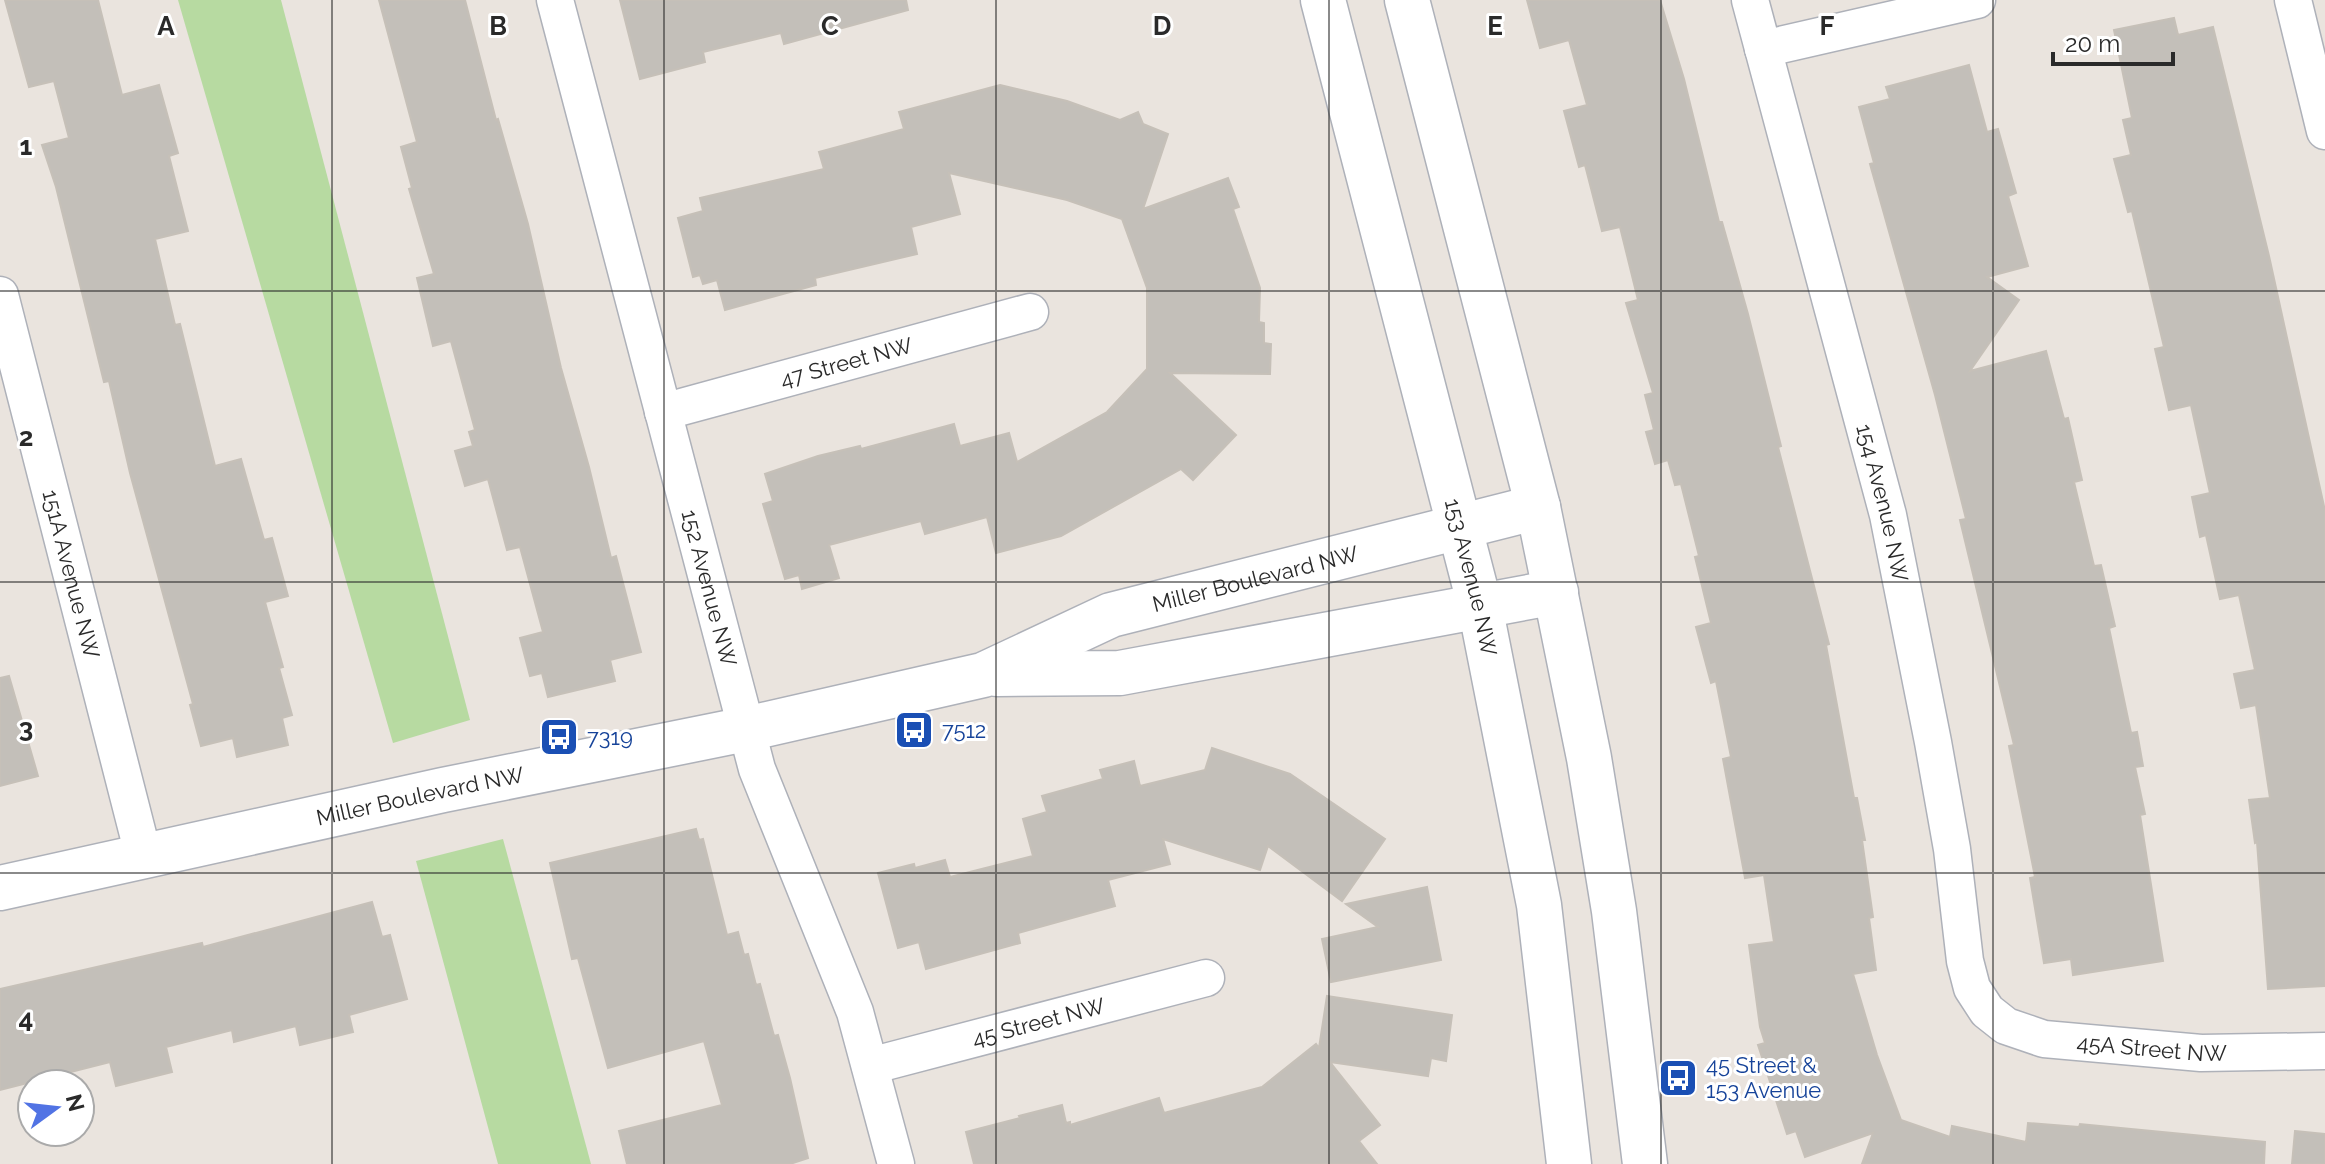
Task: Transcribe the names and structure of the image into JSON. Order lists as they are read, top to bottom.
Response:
{
  "streets": {
    "main road": ["153 Avenue NW", "Miller Boulevard NW"],
    "street": [
      "47 Street NW",
      "154 Avenue NW",
      "151A Avenue NW",
      "152 Avenue NW",
      "45 Street NW",
      "45A Street NW"
    ]
  },
  "crossings": [
    ["47 Street NW", "152 Avenue NW"],
    ["154 Avenue NW", "45A Street NW"],
    ["151A Avenue NW", "Miller Boulevard NW"],
    ["153 Avenue NW", "Miller Boulevard NW"],
    ["Miller Boulevard NW", "152 Avenue NW"],
    ["152 Avenue NW", "45 Street NW"]
  ],
  "places": {
    "bus stop": ["7512", "7319", "45 Street & 153 Avenue"]
  },
  "scale_bar": "20 m",
  "north": "right",
  "grid": {
    "columns": [
      "A",
      "B",
      "C",
      "D",
      "E",
      "F"
    ],
    "rows": [
      "1",
      "2",
      "3",
      "4"
    ]
  }
}
